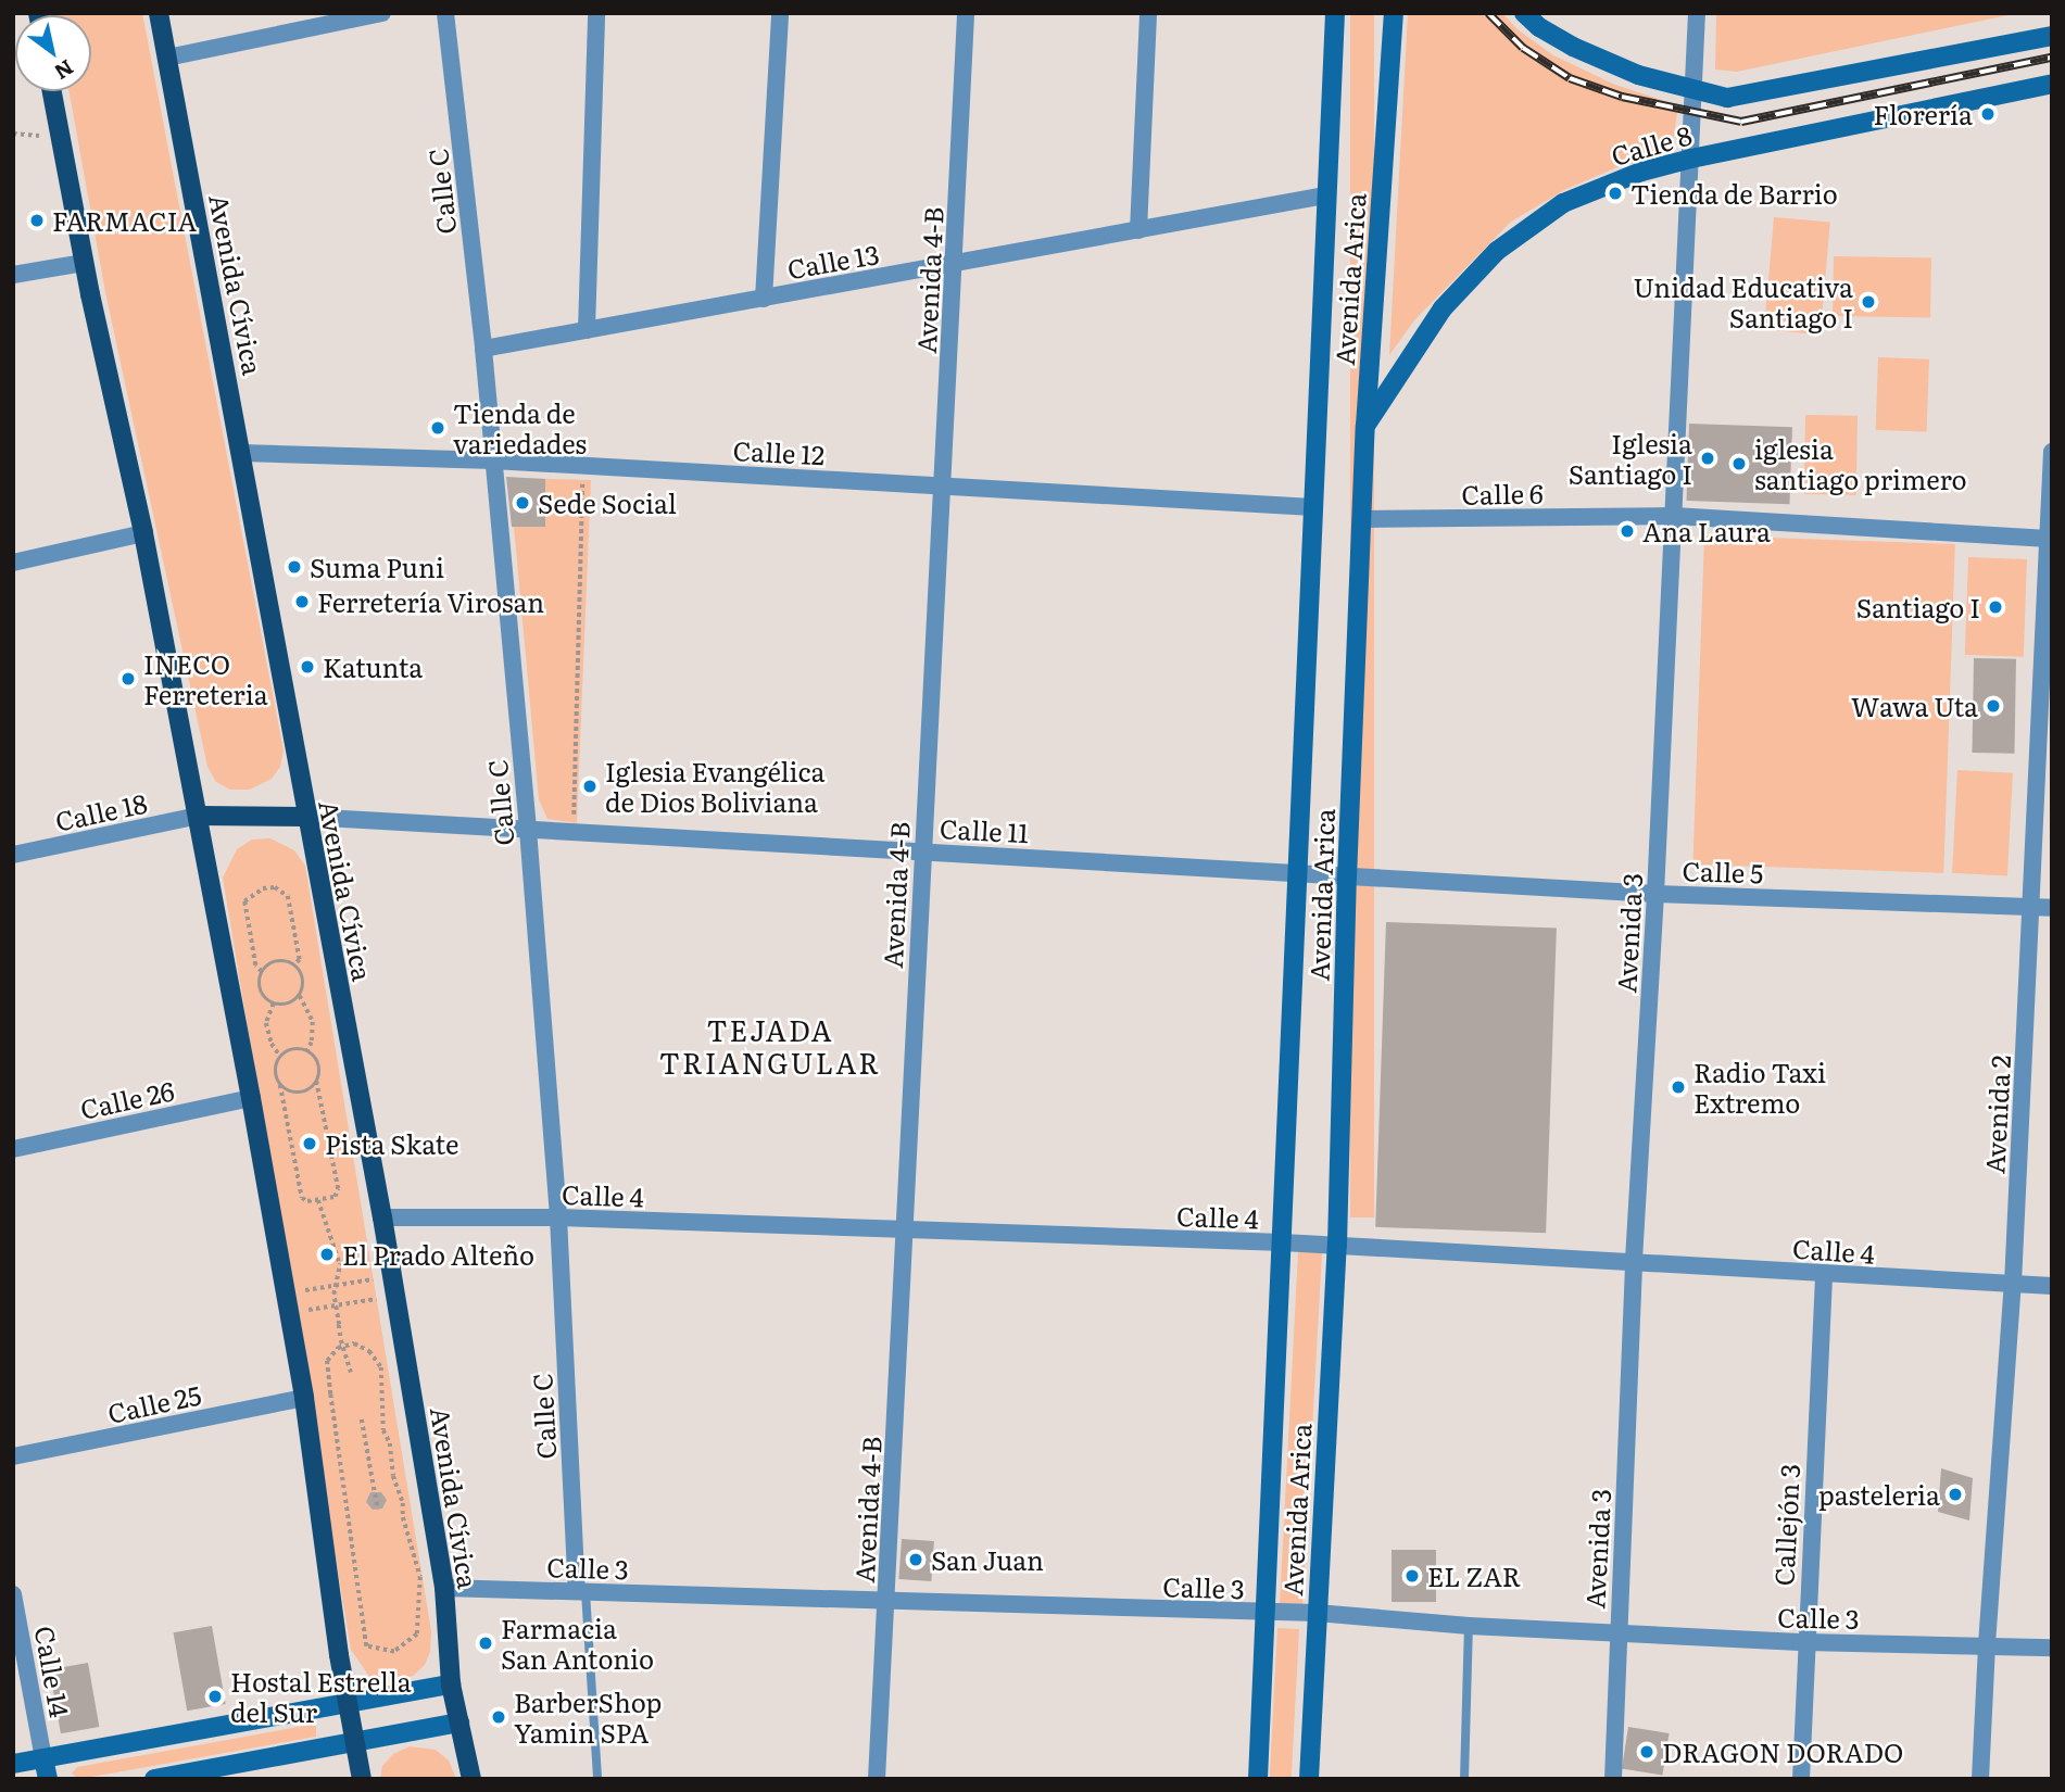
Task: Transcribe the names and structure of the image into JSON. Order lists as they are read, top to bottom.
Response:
{
  "streets": {
    "main road": ["Avenida Cívica"],
    "street": [
      "Calle 8",
      "Calle C",
      "Calle 13",
      "Avenida Arica",
      "Avenida 4-B",
      "Calle 12",
      "Calle 6",
      "Calle 18",
      "Calle 11",
      "Calle 5",
      "Avenida 3",
      "Calle 26",
      "Avenida 2",
      "Calle 4",
      "Calle 25",
      "Callejón 3",
      "Calle 3",
      "Calle 14"
    ]
  },
  "crossings": [
    ["Calle 8", "Avenida Arica"],
    ["Calle 8", "Avenida 3"],
    ["Calle C", "Calle 13"],
    ["Calle C", "Calle 12"],
    ["Calle C", "Calle 11"],
    ["Calle C", "Calle 4"],
    ["Calle C", "Calle 3"],
    ["Calle 13", "Avenida Arica"],
    ["Calle 13", "Avenida 4-B"],
    ["Avenida Arica", "Calle 12"],
    ["Avenida Arica", "Calle 6"],
    ["Avenida Arica", "Calle 11"],
    ["Avenida Arica", "Calle 5"],
    ["Avenida Arica", "Calle 4"],
    ["Avenida Arica", "Calle 3"],
    ["Avenida 4-B", "Calle 12"],
    ["Avenida 4-B", "Calle 11"],
    ["Avenida 4-B", "Calle 4"],
    ["Avenida 4-B", "Calle 3"],
    ["Avenida Cívica", "Calle 12"],
    ["Avenida Cívica", "Calle 11"],
    ["Avenida Cívica", "Calle 4"],
    ["Avenida Cívica", "Calle 3"],
    ["Calle 6", "Avenida 3"],
    ["Calle 6", "Avenida 2"],
    ["Calle 11", "Calle 5"],
    ["Calle 5", "Avenida 3"],
    ["Calle 5", "Avenida 2"],
    ["Avenida 3", "Calle 4"],
    ["Avenida 3", "Calle 3"],
    ["Avenida 2", "Calle 4"],
    ["Avenida 2", "Calle 3"],
    ["Calle 4", "Callejón 3"],
    ["Callejón 3", "Calle 3"]
  ],
  "districts": ["TEJADA TRIANGULAR"],
  "places": [
    "Florería",
    "Tienda de Barrio",
    "FARMACIA",
    "Unidad Educativa Santiago I",
    "Tienda de variedades",
    "Iglesia Santiago I",
    "iglesia santiago primero",
    "Sede Social",
    "Ana Laura",
    "Suma Puni",
    "Ferretería Virosan",
    "Santiago I",
    "Katunta",
    "INECO Ferreteria",
    "Wawa Uta",
    "Iglesia Evangélica de Dios Boliviana",
    "Radio Taxi Extremo",
    "Pista Skate",
    "El Prado Alteño",
    "pasteleria",
    "San Juan",
    "EL ZAR",
    "Farmacia San Antonio",
    "Hostal Estrella del Sur",
    "BarberShop Yamin SPA",
    "DRAGON DORADO"
  ],
  "north": "bottom right"
}
